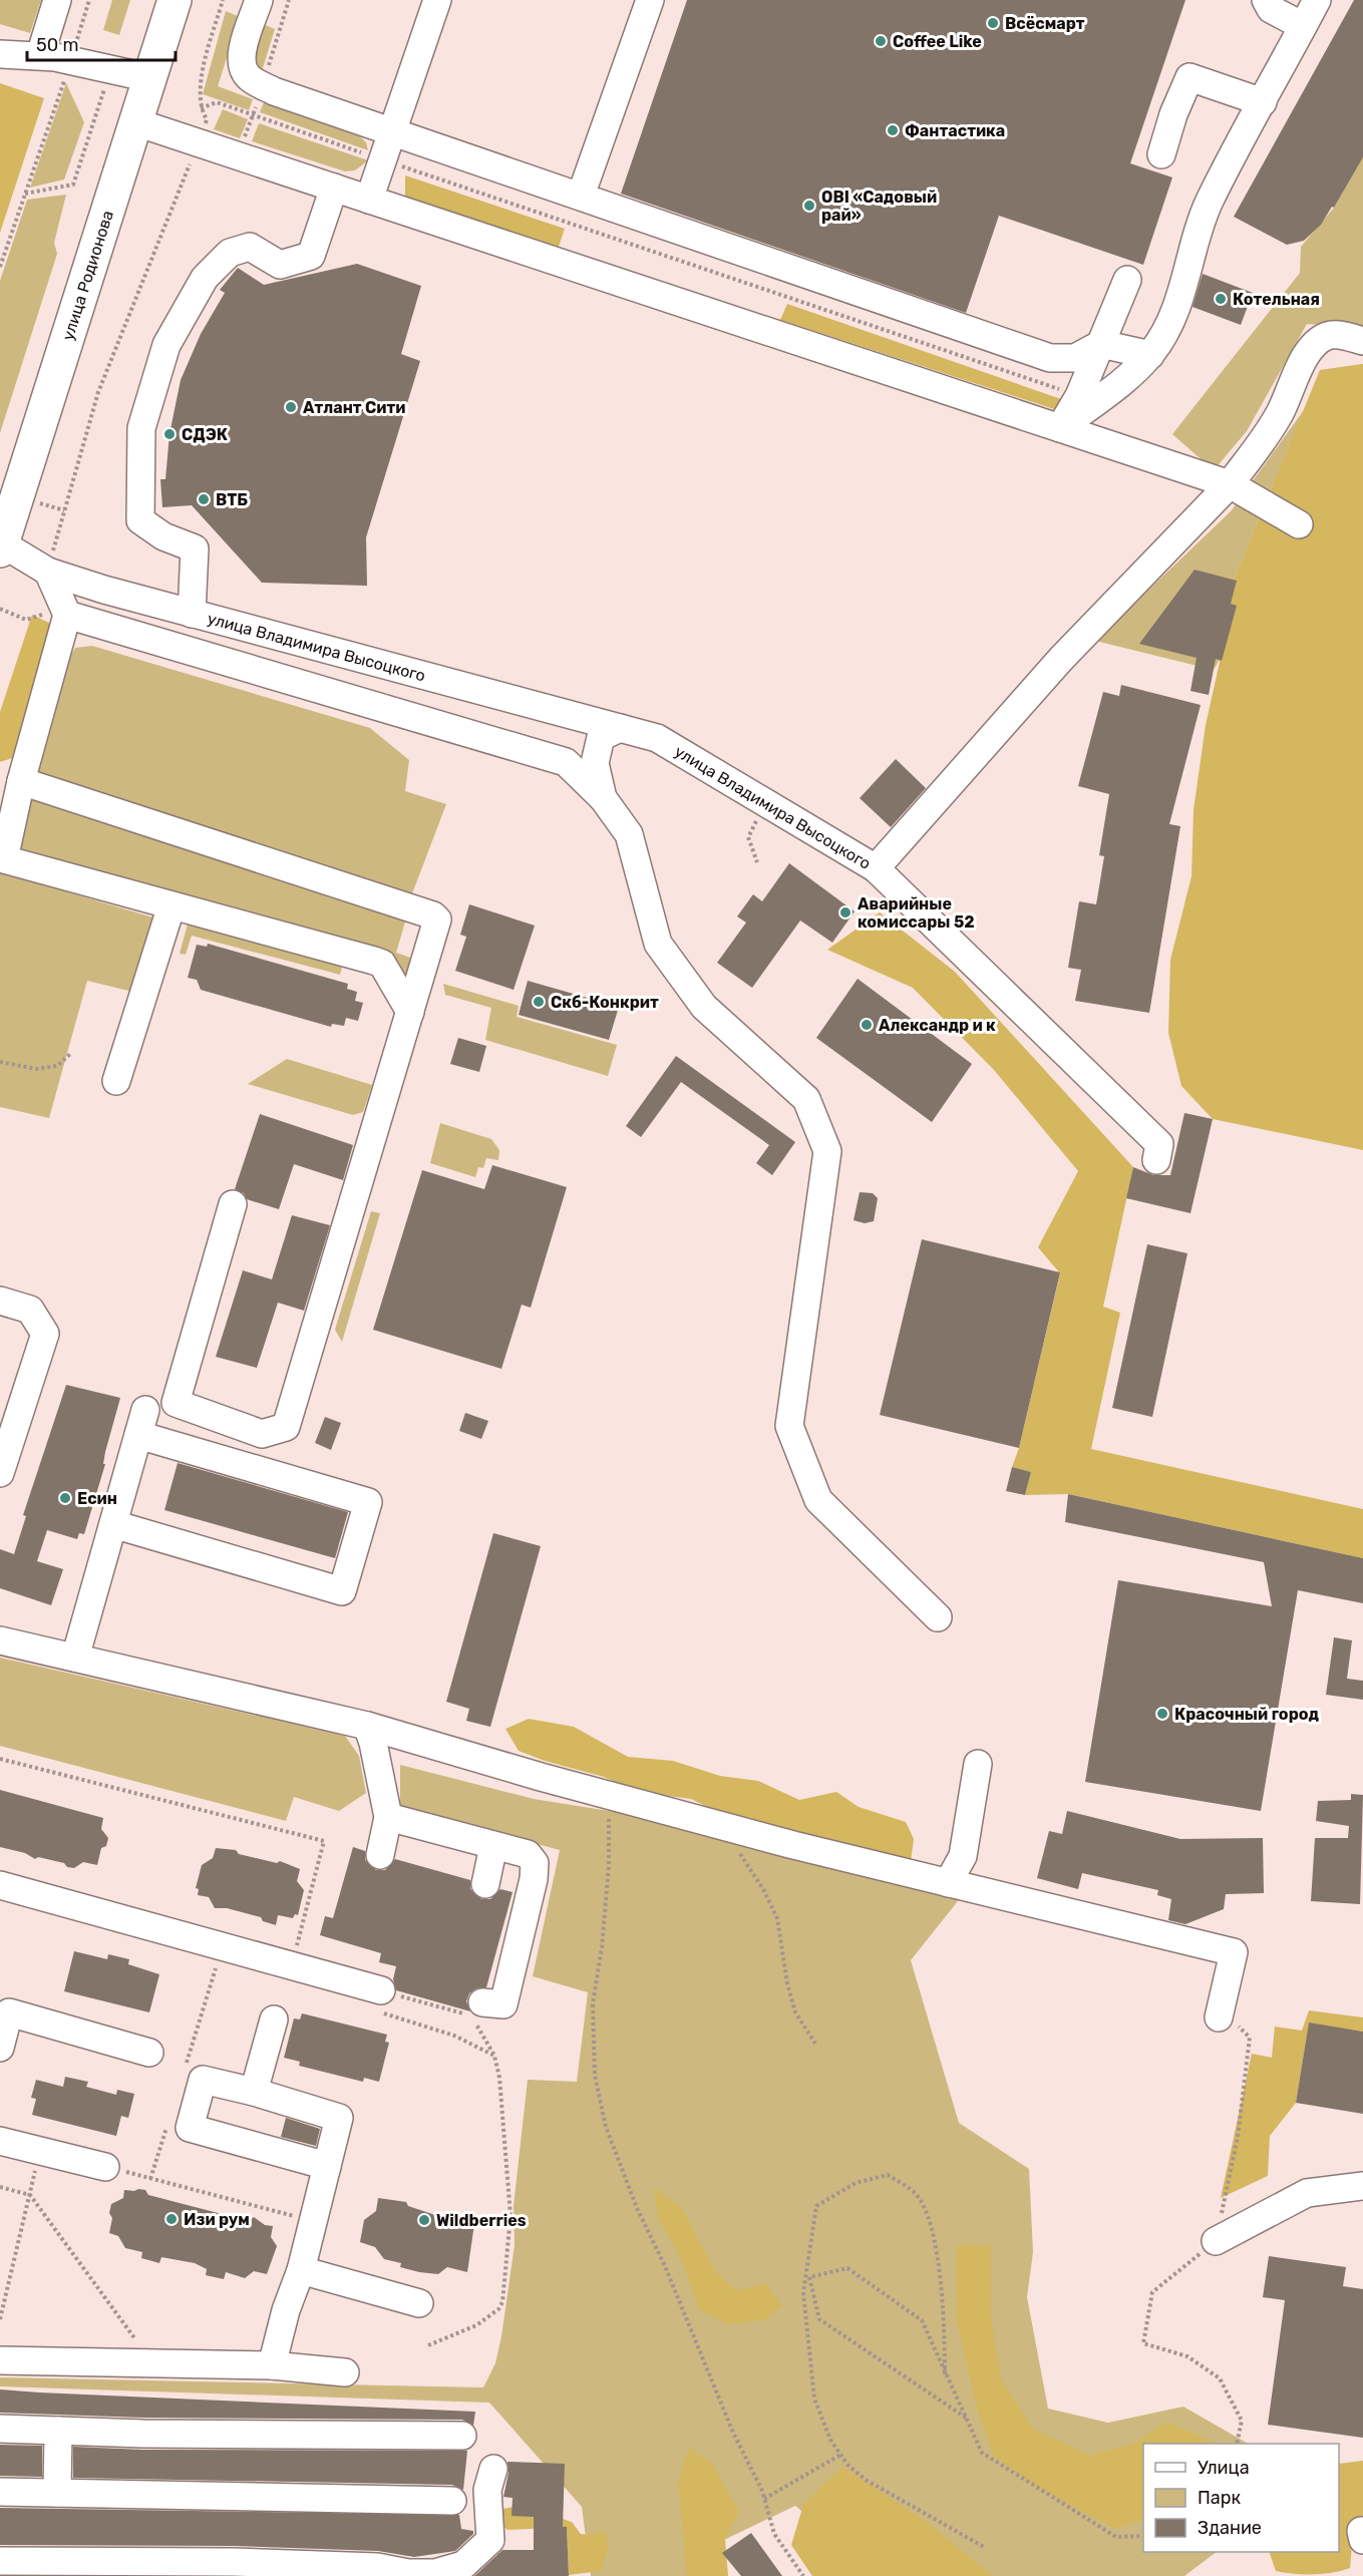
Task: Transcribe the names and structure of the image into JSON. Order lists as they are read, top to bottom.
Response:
{
  "streets": {
    "main road": ["улица Родионова"],
    "street": ["улица Владимира Высоцкого"]
  },
  "crossings": [
    ["улица Родионова", "улица Владимира Высоцкого"]
  ],
  "places": [
    "Всёсмарт",
    "Coffee Like",
    "Фантастика",
    "OBI «Садовый рай»",
    "Котельная",
    "Атлант Сити",
    "СДЭК",
    "ВТБ",
    "Аварийные комиссары 52",
    "Скб-Конкрит",
    "Александр и к",
    "Есин",
    "Красочный город",
    "Изи рум",
    "Wildberries"
  ],
  "legend": ["Улица", "Парк", "Здание"],
  "scale_bar": "50 m"
}
